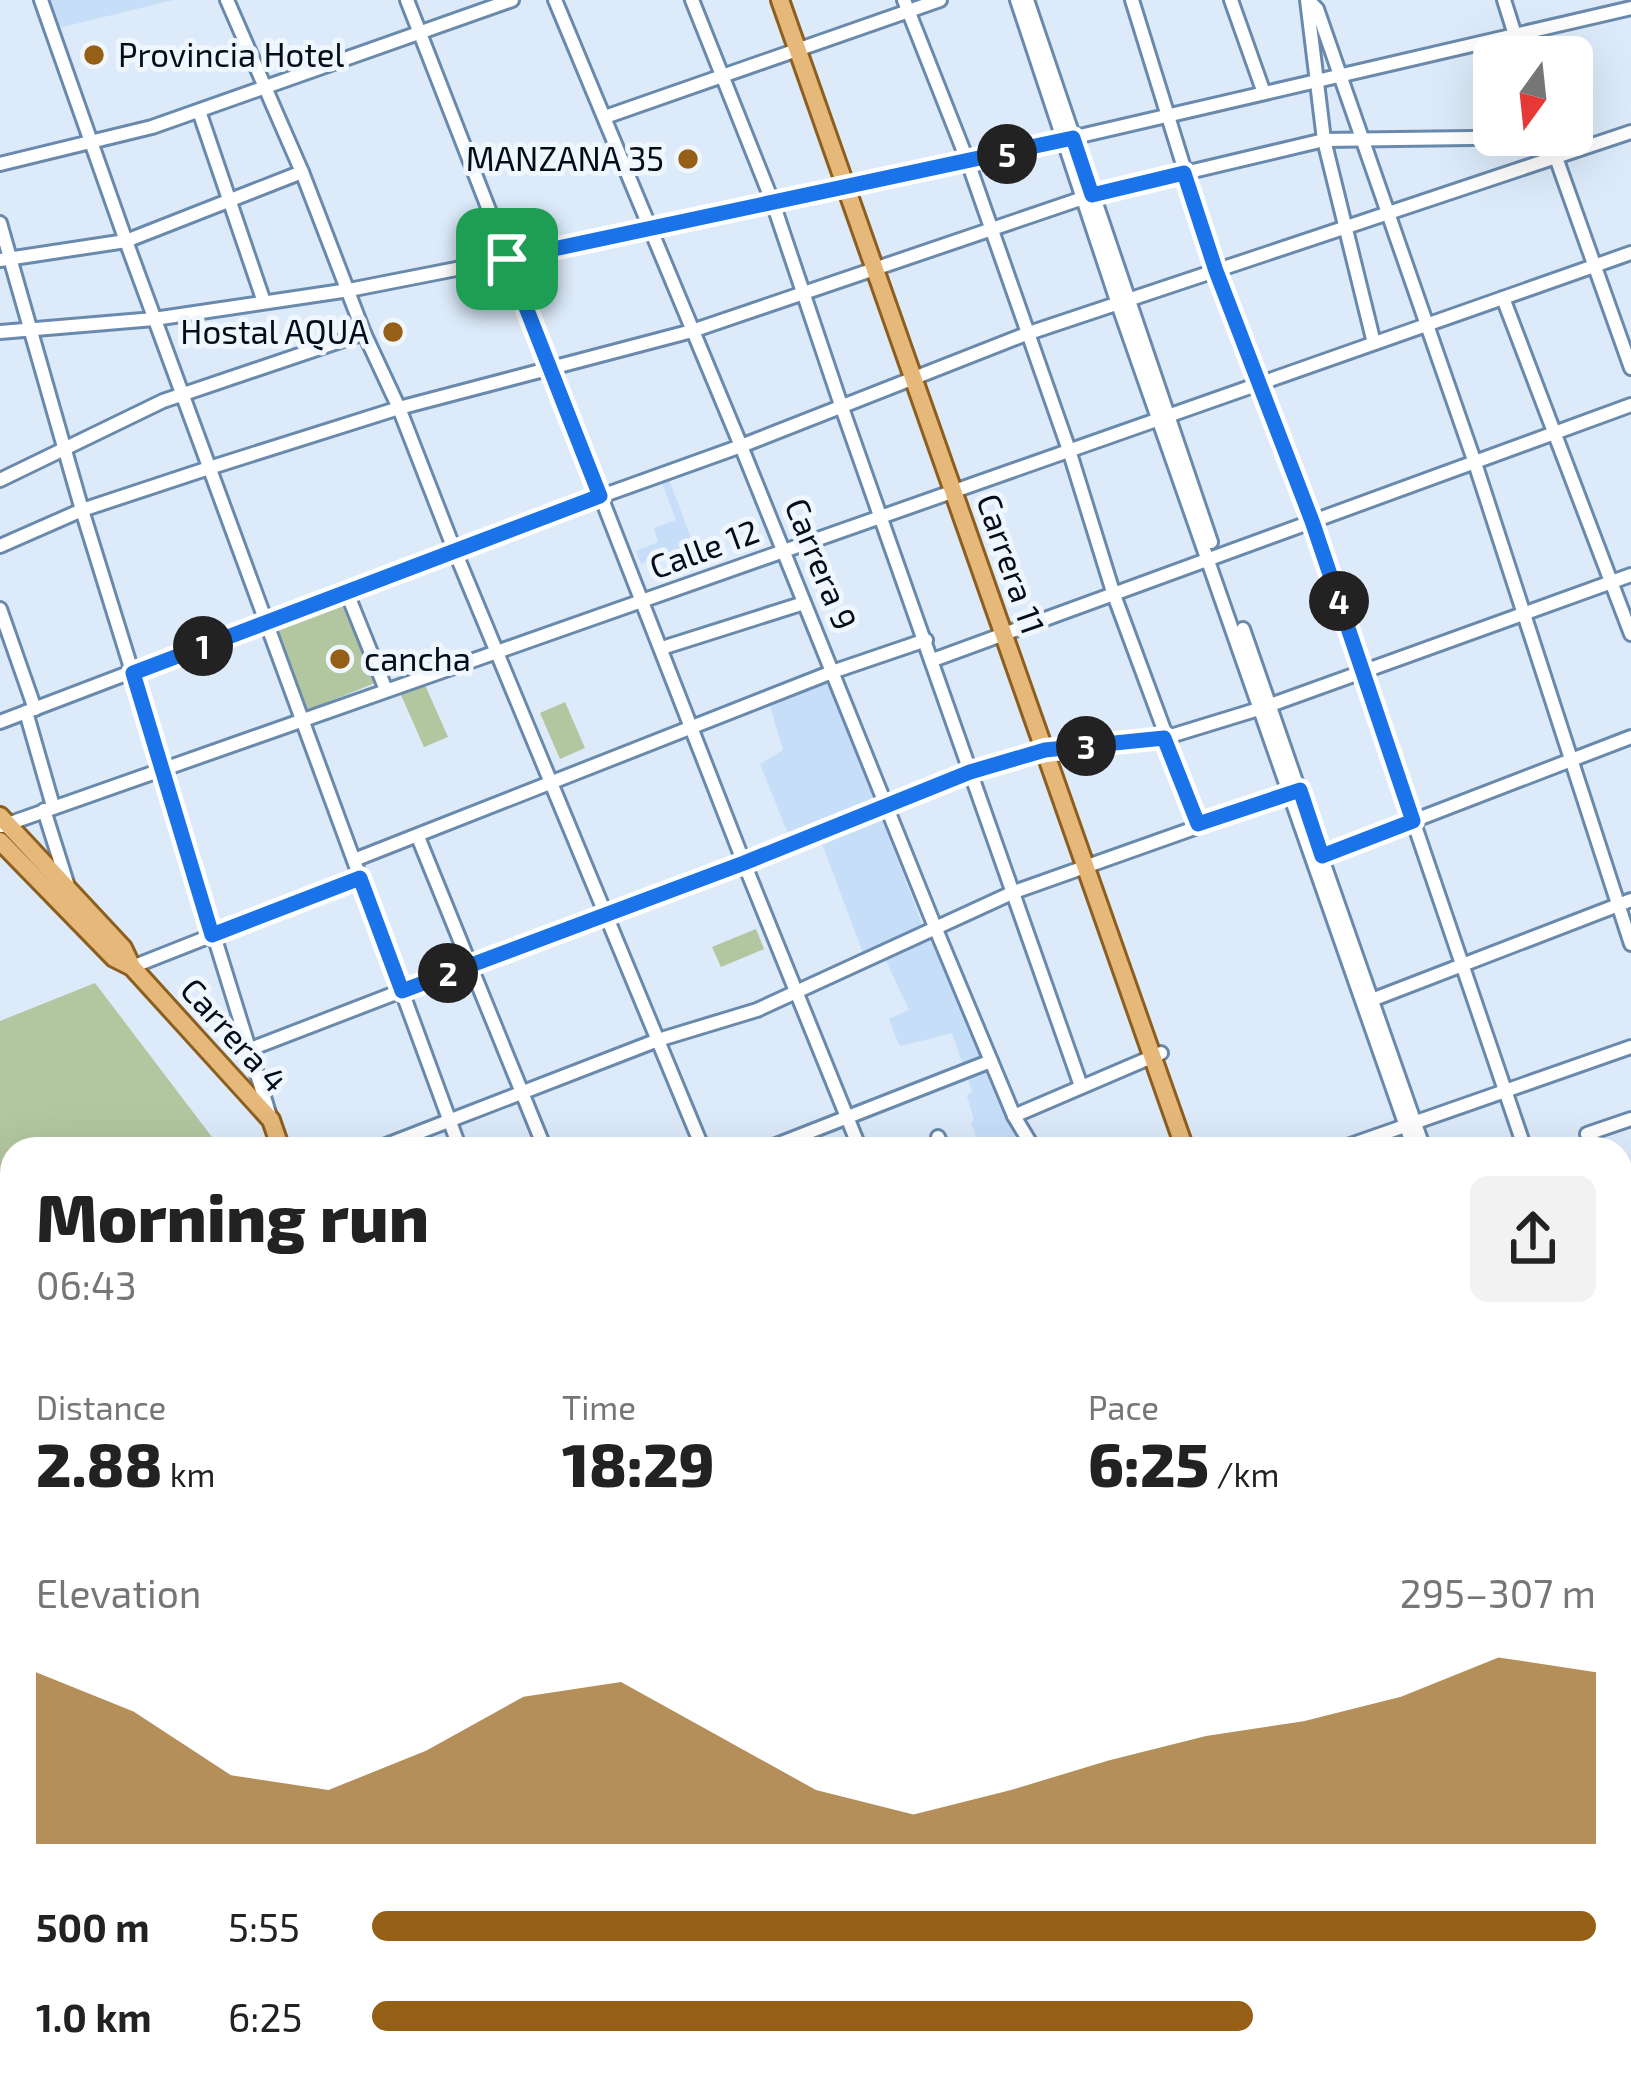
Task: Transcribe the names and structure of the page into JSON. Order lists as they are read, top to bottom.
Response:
{
  "streets": {
    "main road": ["Carrera 11", "Carrera 4"],
    "street": ["Calle 12", "Carrera 9"]
  },
  "crossings": [
    ["Calle 12", "Carrera 9"],
    ["Calle 12", "Carrera 11"],
    ["Calle 12", "Carrera 4"]
  ],
  "places": [
    "Provincia Hotel",
    "MANZANA 35",
    "Hostal AQUA",
    "cancha"
  ],
  "north": "bottom",
  "page": {
    "pins": [
      "5",
      "4",
      "1",
      "3",
      "2"
    ],
    "heading": ["Morning run", "06:43"],
    "stats": [
      ["Distance", "2.88 km"],
      ["Time", "18:29"],
      ["Pace", "6:25 /km"]
    ],
    "chart": ["Elevation", "295–307 m"],
    "list": [
      {
        "name": "500 m",
        "note": "5:55"
      },
      {
        "name": "1.0 km",
        "note": "6:25"
      }
    ]
  }
}
